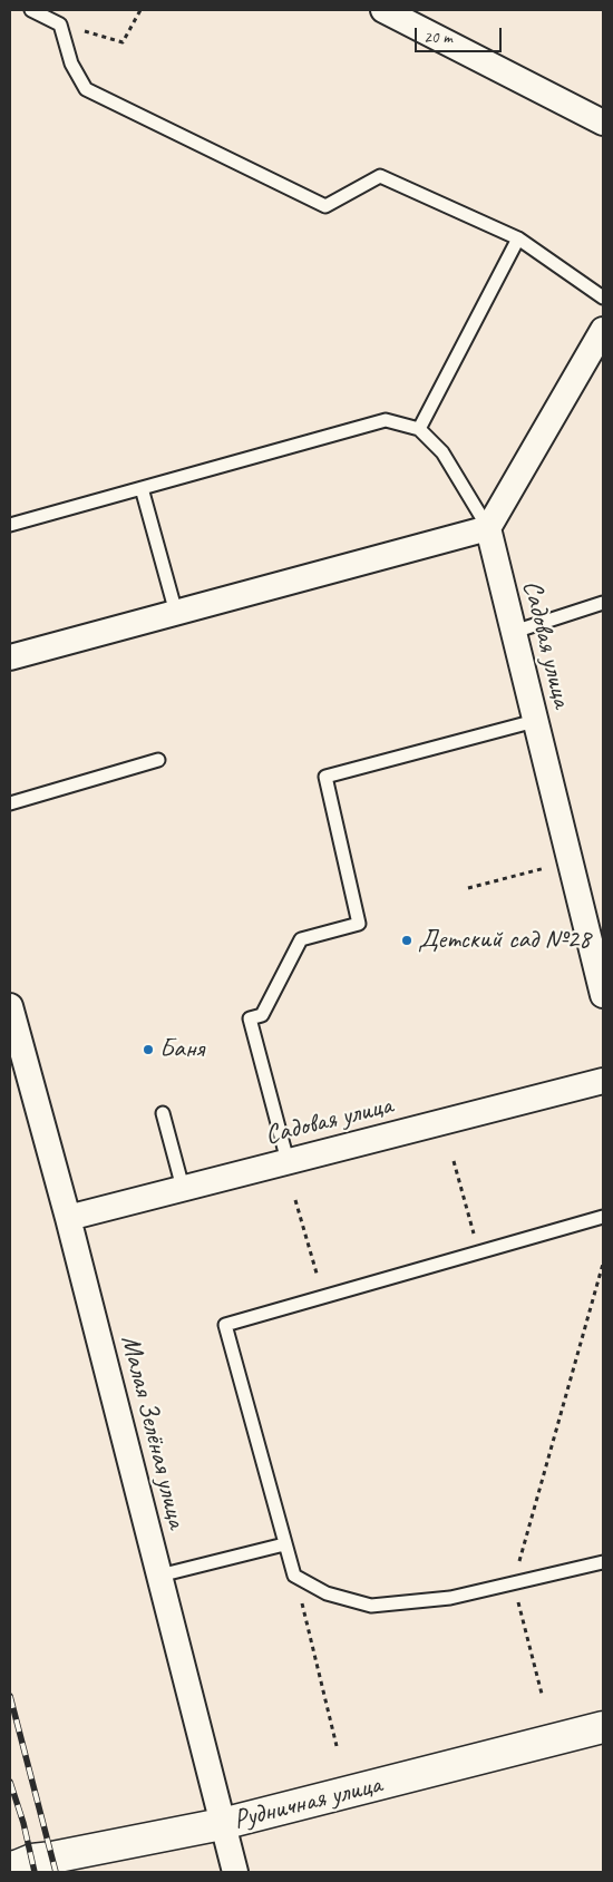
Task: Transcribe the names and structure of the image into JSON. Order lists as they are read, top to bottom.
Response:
{
  "streets": {
    "street": ["Садовая улица", "Малая Зелёная улица", "Рудничная улица"]
  },
  "crossings": [
    ["Садовая улица", "Малая Зелёная улица"],
    ["Малая Зелёная улица", "Рудничная улица"]
  ],
  "places": ["Детский сад №28", "Баня"],
  "scale_bar": "20 m"
}
